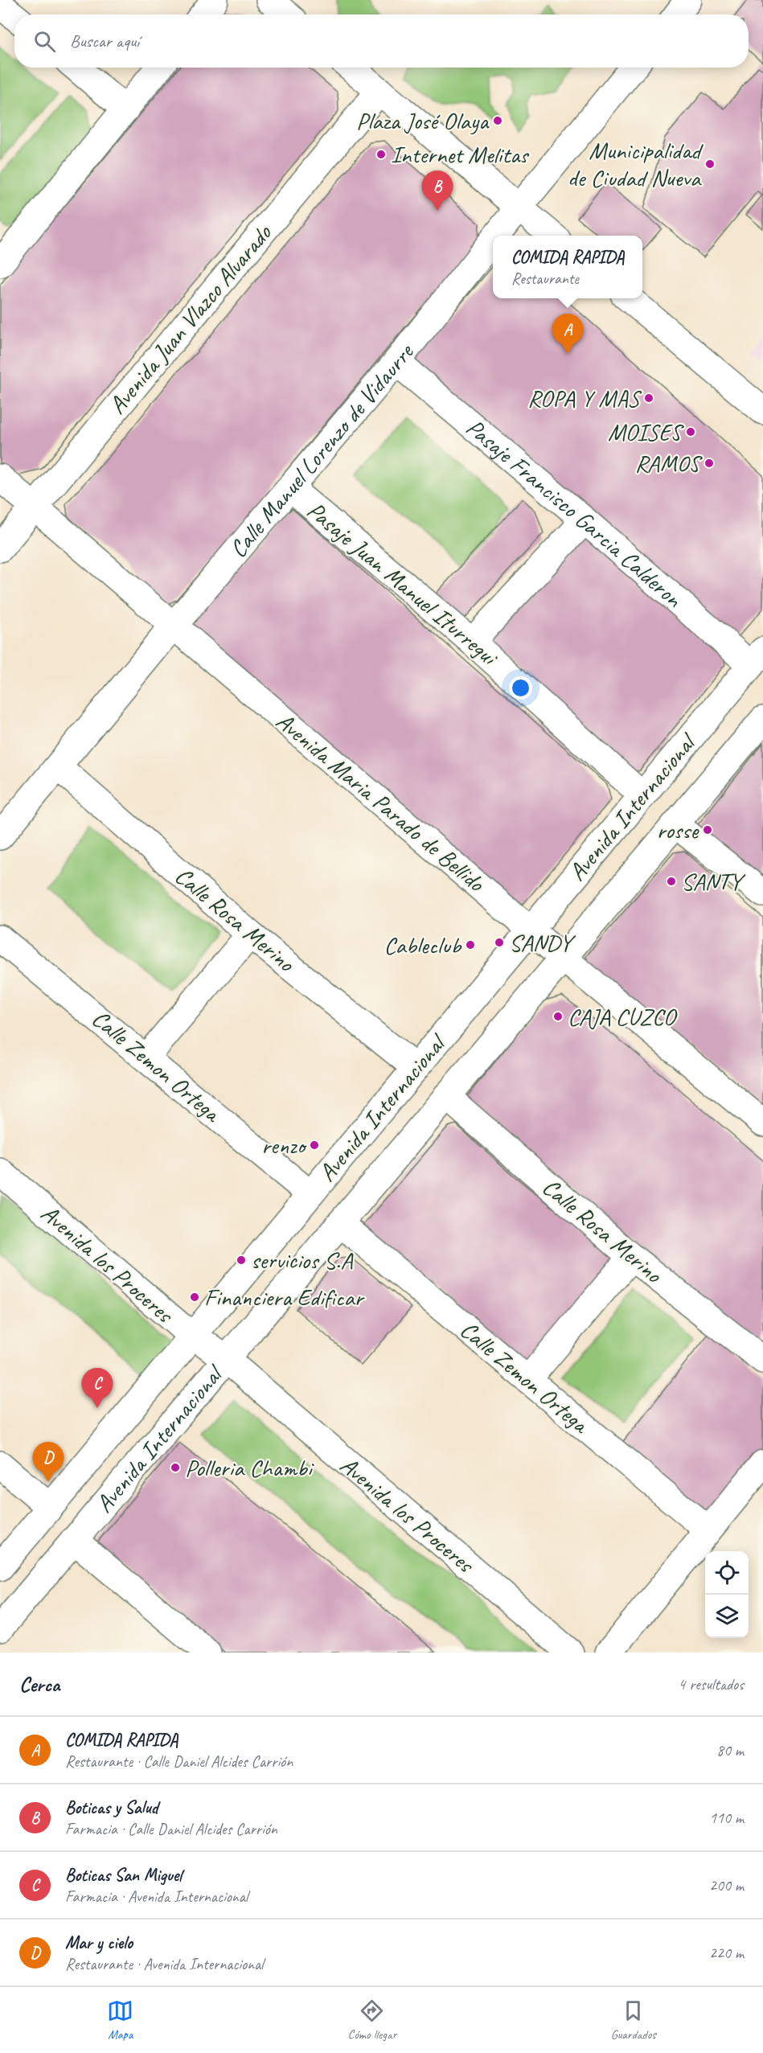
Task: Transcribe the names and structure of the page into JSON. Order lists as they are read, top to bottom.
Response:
{
  "streets": {
    "street": [
      "Avenida Juan Vlazco Alvarado",
      "Calle Manuel Lorenzo de Vidaurre",
      "Pasaje Francisco Garcia Calderon",
      "Pasaje Juan Manuel Iturregui",
      "Avenida Maria Parado de Bellido",
      "Avenida Internacional",
      "Calle Rosa Merino",
      "Calle Zemon Ortega",
      "Avenida los Proceres"
    ]
  },
  "crossings": [
    ["Avenida Juan Vlazco Alvarado", "Avenida Maria Parado de Bellido"],
    ["Calle Manuel Lorenzo de Vidaurre", "Pasaje Francisco Garcia Calderon"],
    ["Calle Manuel Lorenzo de Vidaurre", "Pasaje Juan Manuel Iturregui"],
    ["Calle Manuel Lorenzo de Vidaurre", "Avenida Maria Parado de Bellido"],
    ["Calle Manuel Lorenzo de Vidaurre", "Calle Rosa Merino"],
    ["Pasaje Francisco Garcia Calderon", "Avenida Internacional"],
    ["Pasaje Juan Manuel Iturregui", "Avenida Internacional"],
    ["Avenida Maria Parado de Bellido", "Avenida Internacional"],
    ["Avenida Internacional", "Calle Rosa Merino"],
    ["Avenida Internacional", "Calle Zemon Ortega"],
    ["Avenida Internacional", "Avenida los Proceres"]
  ],
  "places": [
    "Plaza José Olaya",
    "Internet Melitas",
    "Municipalidad de Ciudad Nueva",
    "ROPA Y MAS",
    "MOISES",
    "RAMOS",
    "rosse",
    "SANTY",
    "SANDY",
    "Cableclub",
    "CAJA CUZCO",
    "renzo",
    "servicios S.A",
    "Financiera Edificar",
    "Polleria Chambi"
  ],
  "page": {
    "search": "Buscar aquí",
    "pins": [
      "B",
      "A",
      "C",
      "D"
    ],
    "popup": ["COMIDA RAPIDA", "Restaurante"],
    "heading": ["Cerca", "4 resultados"],
    "list": [
      {
        "mark": "A",
        "name": "COMIDA RAPIDA",
        "note": "Restaurante · Calle Daniel Alcides Carrión",
        "value": "80 m"
      },
      {
        "mark": "B",
        "name": "Boticas y Salud",
        "note": "Farmacia · Calle Daniel Alcides Carrión",
        "value": "110 m"
      },
      {
        "mark": "C",
        "name": "Boticas San Miguel",
        "note": "Farmacia · Avenida Internacional",
        "value": "200 m"
      },
      {
        "mark": "D",
        "name": "Mar y cielo",
        "note": "Restaurante · Avenida Internacional",
        "value": "220 m"
      }
    ],
    "nav": ["Mapa", "Cómo llegar", "Guardados"]
  }
}
